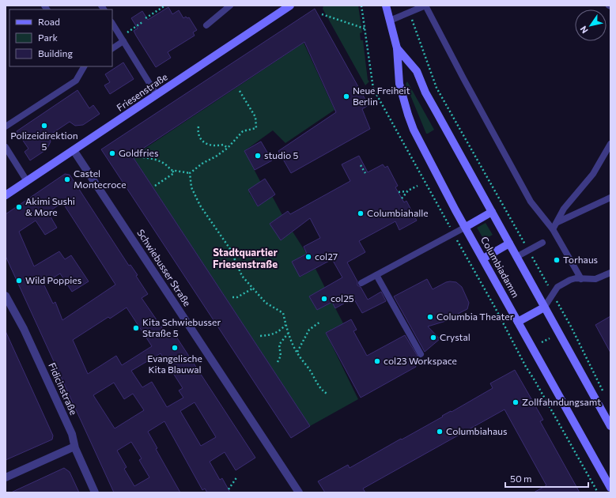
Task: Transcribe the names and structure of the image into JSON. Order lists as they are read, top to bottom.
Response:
{
  "streets": {
    "main road": ["Friesenstraße", "Columbiadamm"],
    "street": ["Schwiebusser Straße", "Fidicinstraße"]
  },
  "crossings": [
    ["Friesenstraße", "Schwiebusser Straße"]
  ],
  "districts": ["Stadtquartier Friesenstraße"],
  "places": [
    "Neue Freiheit Berlin",
    "Polizeidirektion 5",
    "Goldfries",
    "studio 5",
    "Castel Montecroce",
    "Akimi Sushi & More",
    "Columbiahalle",
    "col27",
    "Torhaus",
    "Wild Poppies",
    "col25",
    "Columbia Theater",
    "Kita Schwiebusser Straße 5",
    "Crystal",
    "Evangelische Kita Blauwal",
    "col23 Workspace",
    "Zollfahndungsamt",
    "Columbiahaus"
  ],
  "legend": ["Road", "Park", "Building"],
  "scale_bar": "50 m",
  "north": "bottom left"
}
